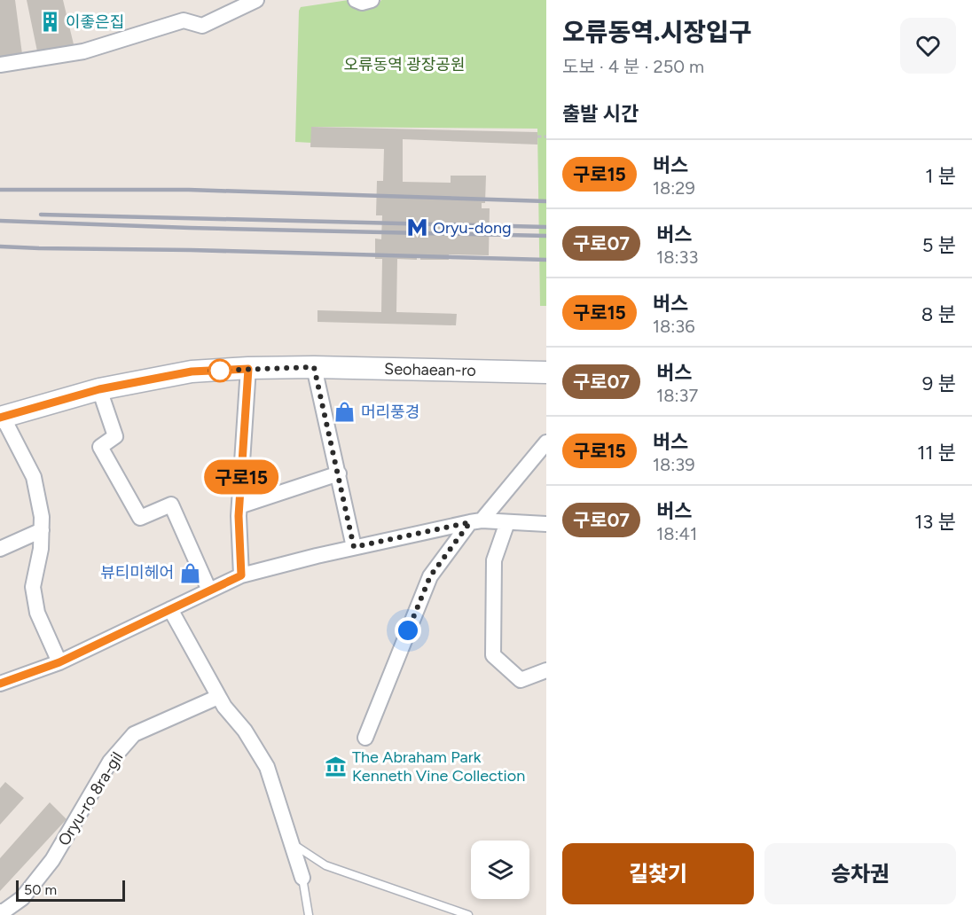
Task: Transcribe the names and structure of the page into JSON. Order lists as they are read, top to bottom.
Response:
{
  "streets": {
    "main road": ["Seohaean-ro"],
    "street": ["Oryu-ro 8ra-gil"]
  },
  "parks": ["오류동역 광장공원"],
  "places": {
    "building": ["이좋은집"],
    "metro station": ["Oryu-dong"],
    "shop": ["머리풍경", "뷰티미헤어"],
    "museum": ["The Abraham Park Kenneth Vine Collection"]
  },
  "lines": ["bus line 구로15"],
  "scale_bar": "50 m",
  "page": {
    "on_map": "구로15",
    "heading": [
      ["오류동역.시장입구", "도보 · 4 분 · 250 m"],
      "출발 시간"
    ],
    "list": [
      {
        "mark": "구로15",
        "name": "버스",
        "note": "18:29",
        "value": "1 분"
      },
      {
        "mark": "구로07",
        "name": "버스",
        "note": "18:33",
        "value": "5 분"
      },
      {
        "mark": "구로15",
        "name": "버스",
        "note": "18:36",
        "value": "8 분"
      },
      {
        "mark": "구로07",
        "name": "버스",
        "note": "18:37",
        "value": "9 분"
      },
      {
        "mark": "구로15",
        "name": "버스",
        "note": "18:39",
        "value": "11 분"
      },
      {
        "mark": "구로07",
        "name": "버스",
        "note": "18:41",
        "value": "13 분"
      }
    ],
    "buttons": ["길찾기", "승차권"],
    "scale": "50 m"
  }
}
